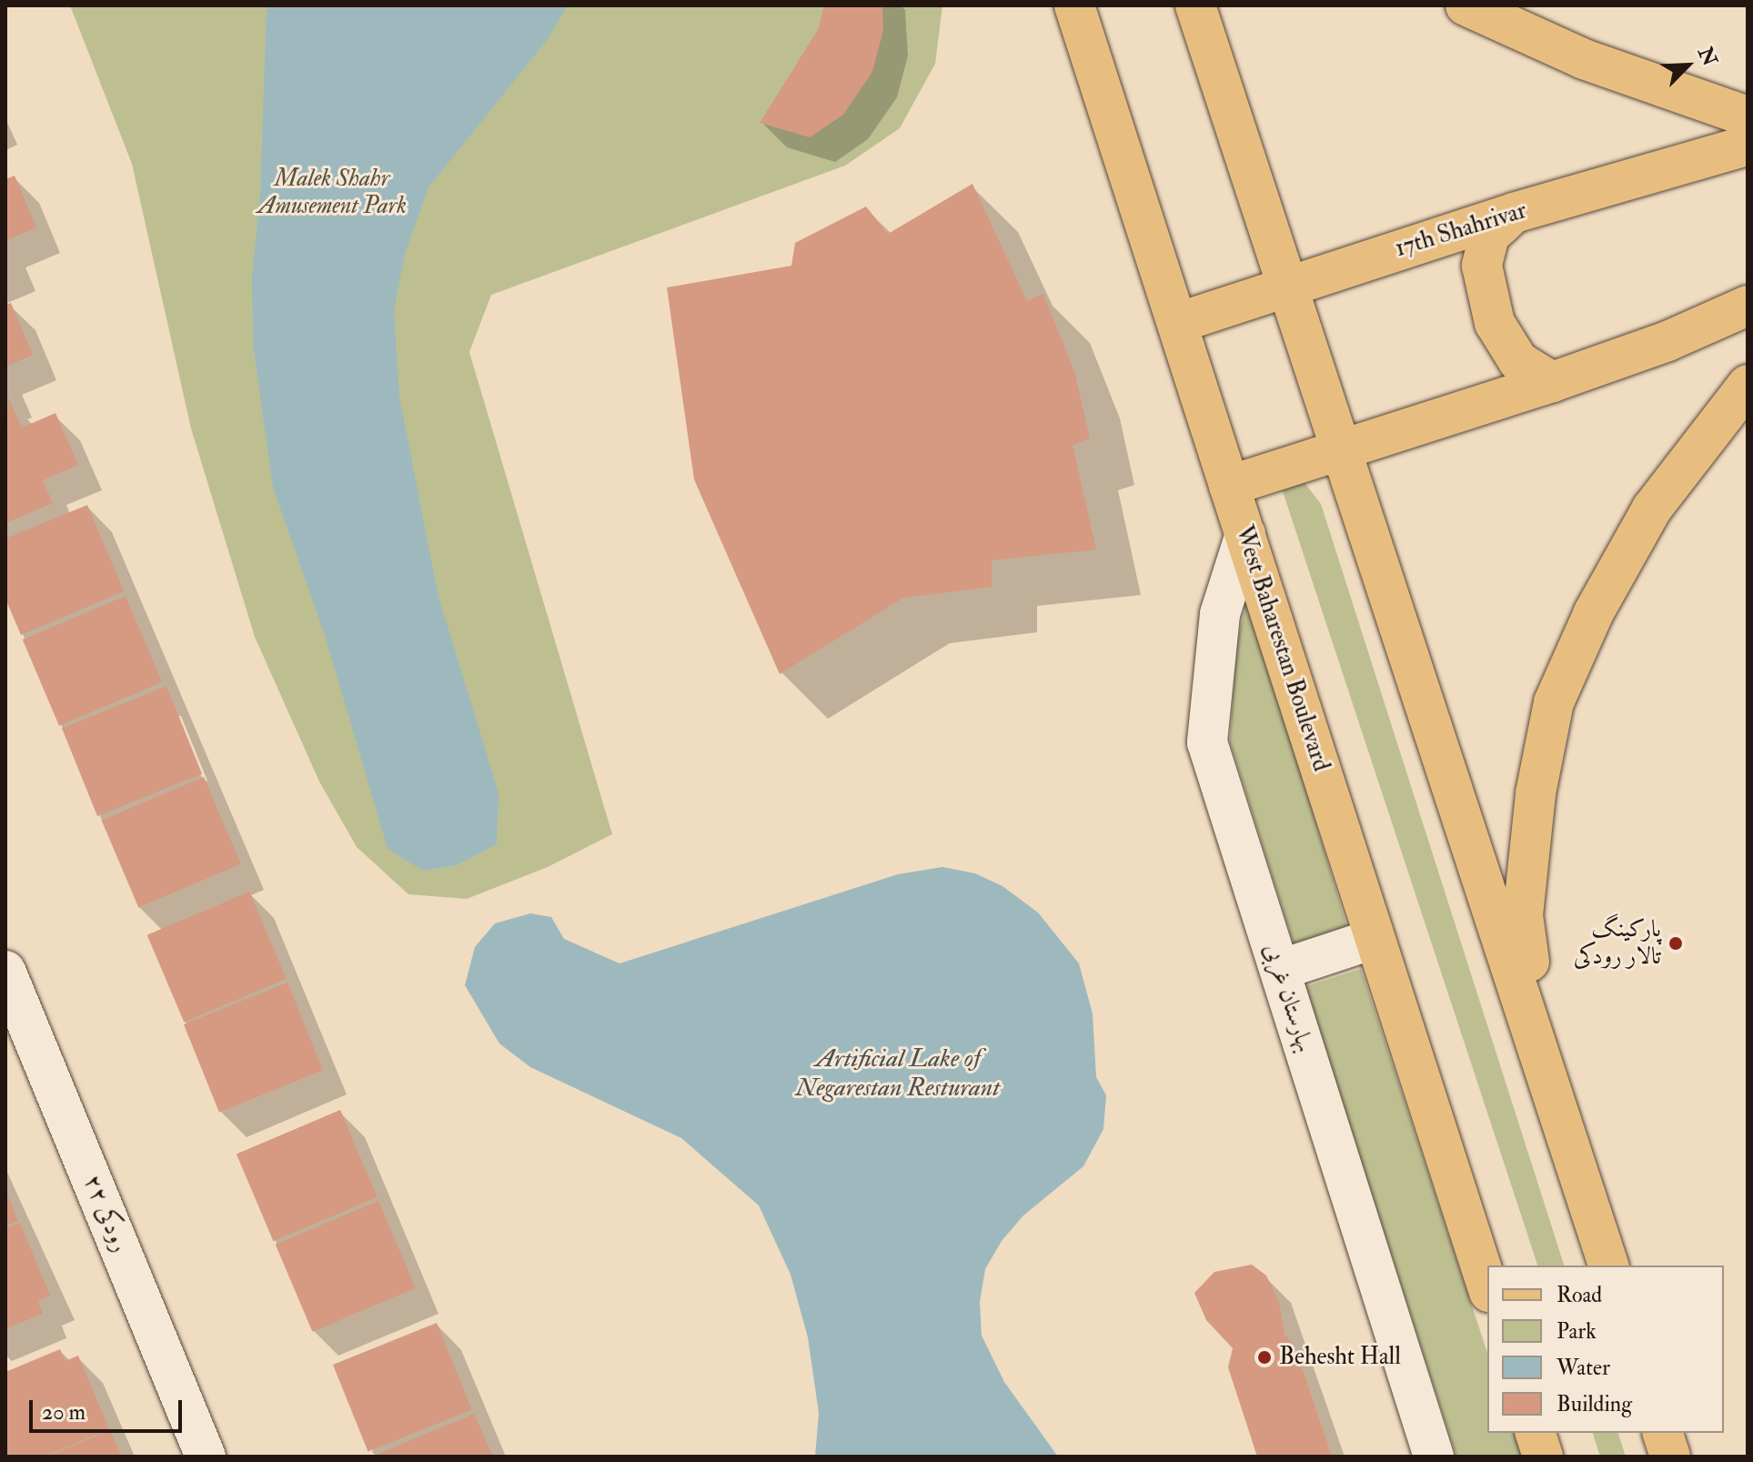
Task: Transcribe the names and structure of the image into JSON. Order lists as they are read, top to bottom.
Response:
{
  "streets": {
    "main road": ["17th Shahrivar", "West Baharestan Boulevard"],
    "street": ["بهارستان غربی", "رودکی ۲۲"]
  },
  "crossings": [
    ["17th Shahrivar", "West Baharestan Boulevard"],
    ["West Baharestan Boulevard", "بهارستان غربی"]
  ],
  "water": ["Artificial Lake of Negarestan Resturant"],
  "parks": ["Malek Shahr Amusement Park"],
  "places": ["پارکینگ تالار رودکی", "Behesht Hall"],
  "legend": [
    "Road",
    "Park",
    "Water",
    "Building"
  ],
  "scale_bar": "20 m",
  "north": "top right"
}
